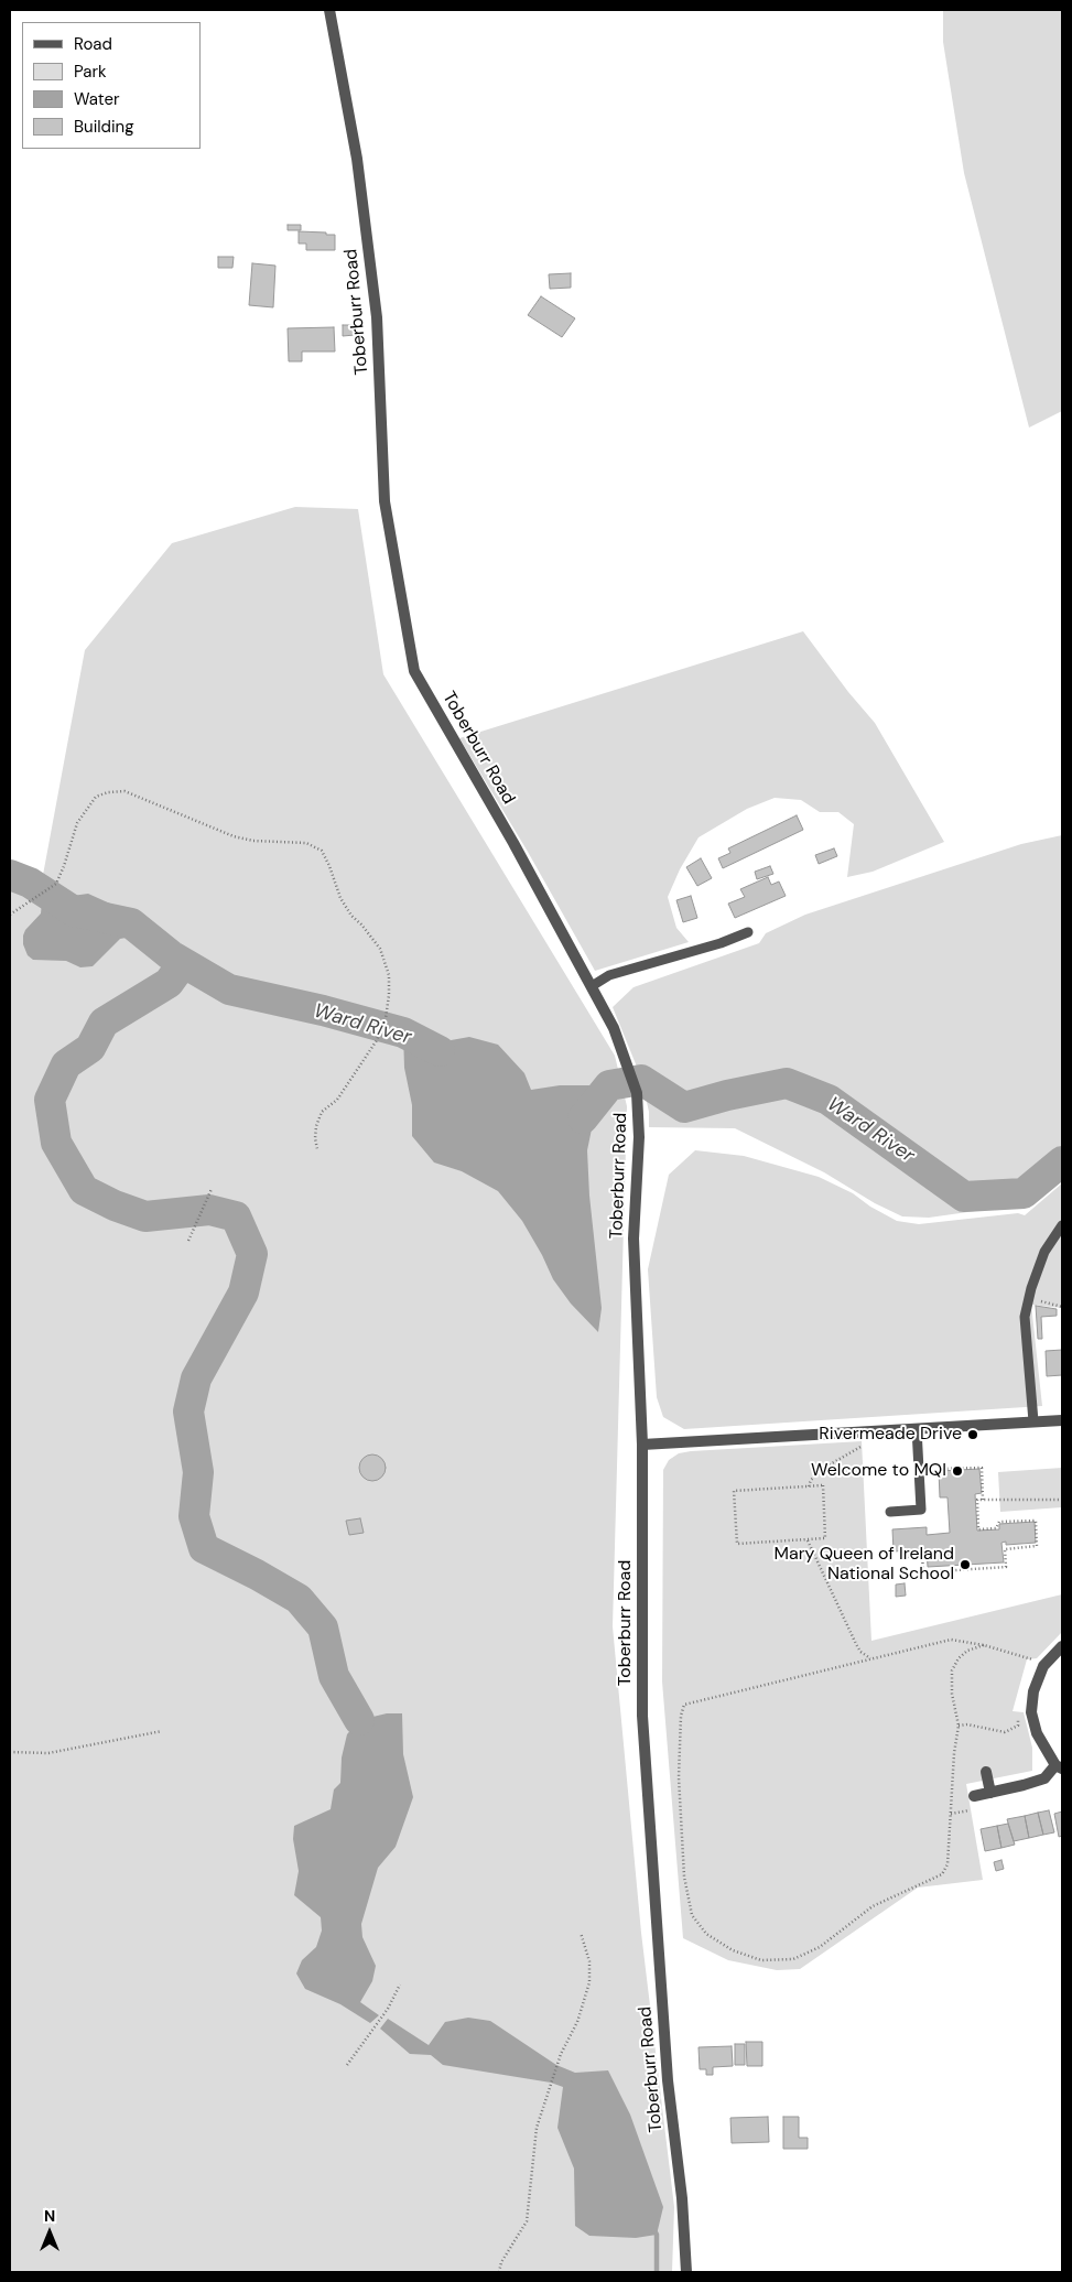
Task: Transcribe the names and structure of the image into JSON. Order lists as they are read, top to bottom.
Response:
{
  "streets": {
    "street": ["Toberburr Road"]
  },
  "water": ["Ward River"],
  "places": ["Rivermeade Drive", "Welcome to MQI", "Mary Queen of Ireland National School"],
  "legend": [
    "Road",
    "Park",
    "Water",
    "Building"
  ],
  "north": "top"
}
